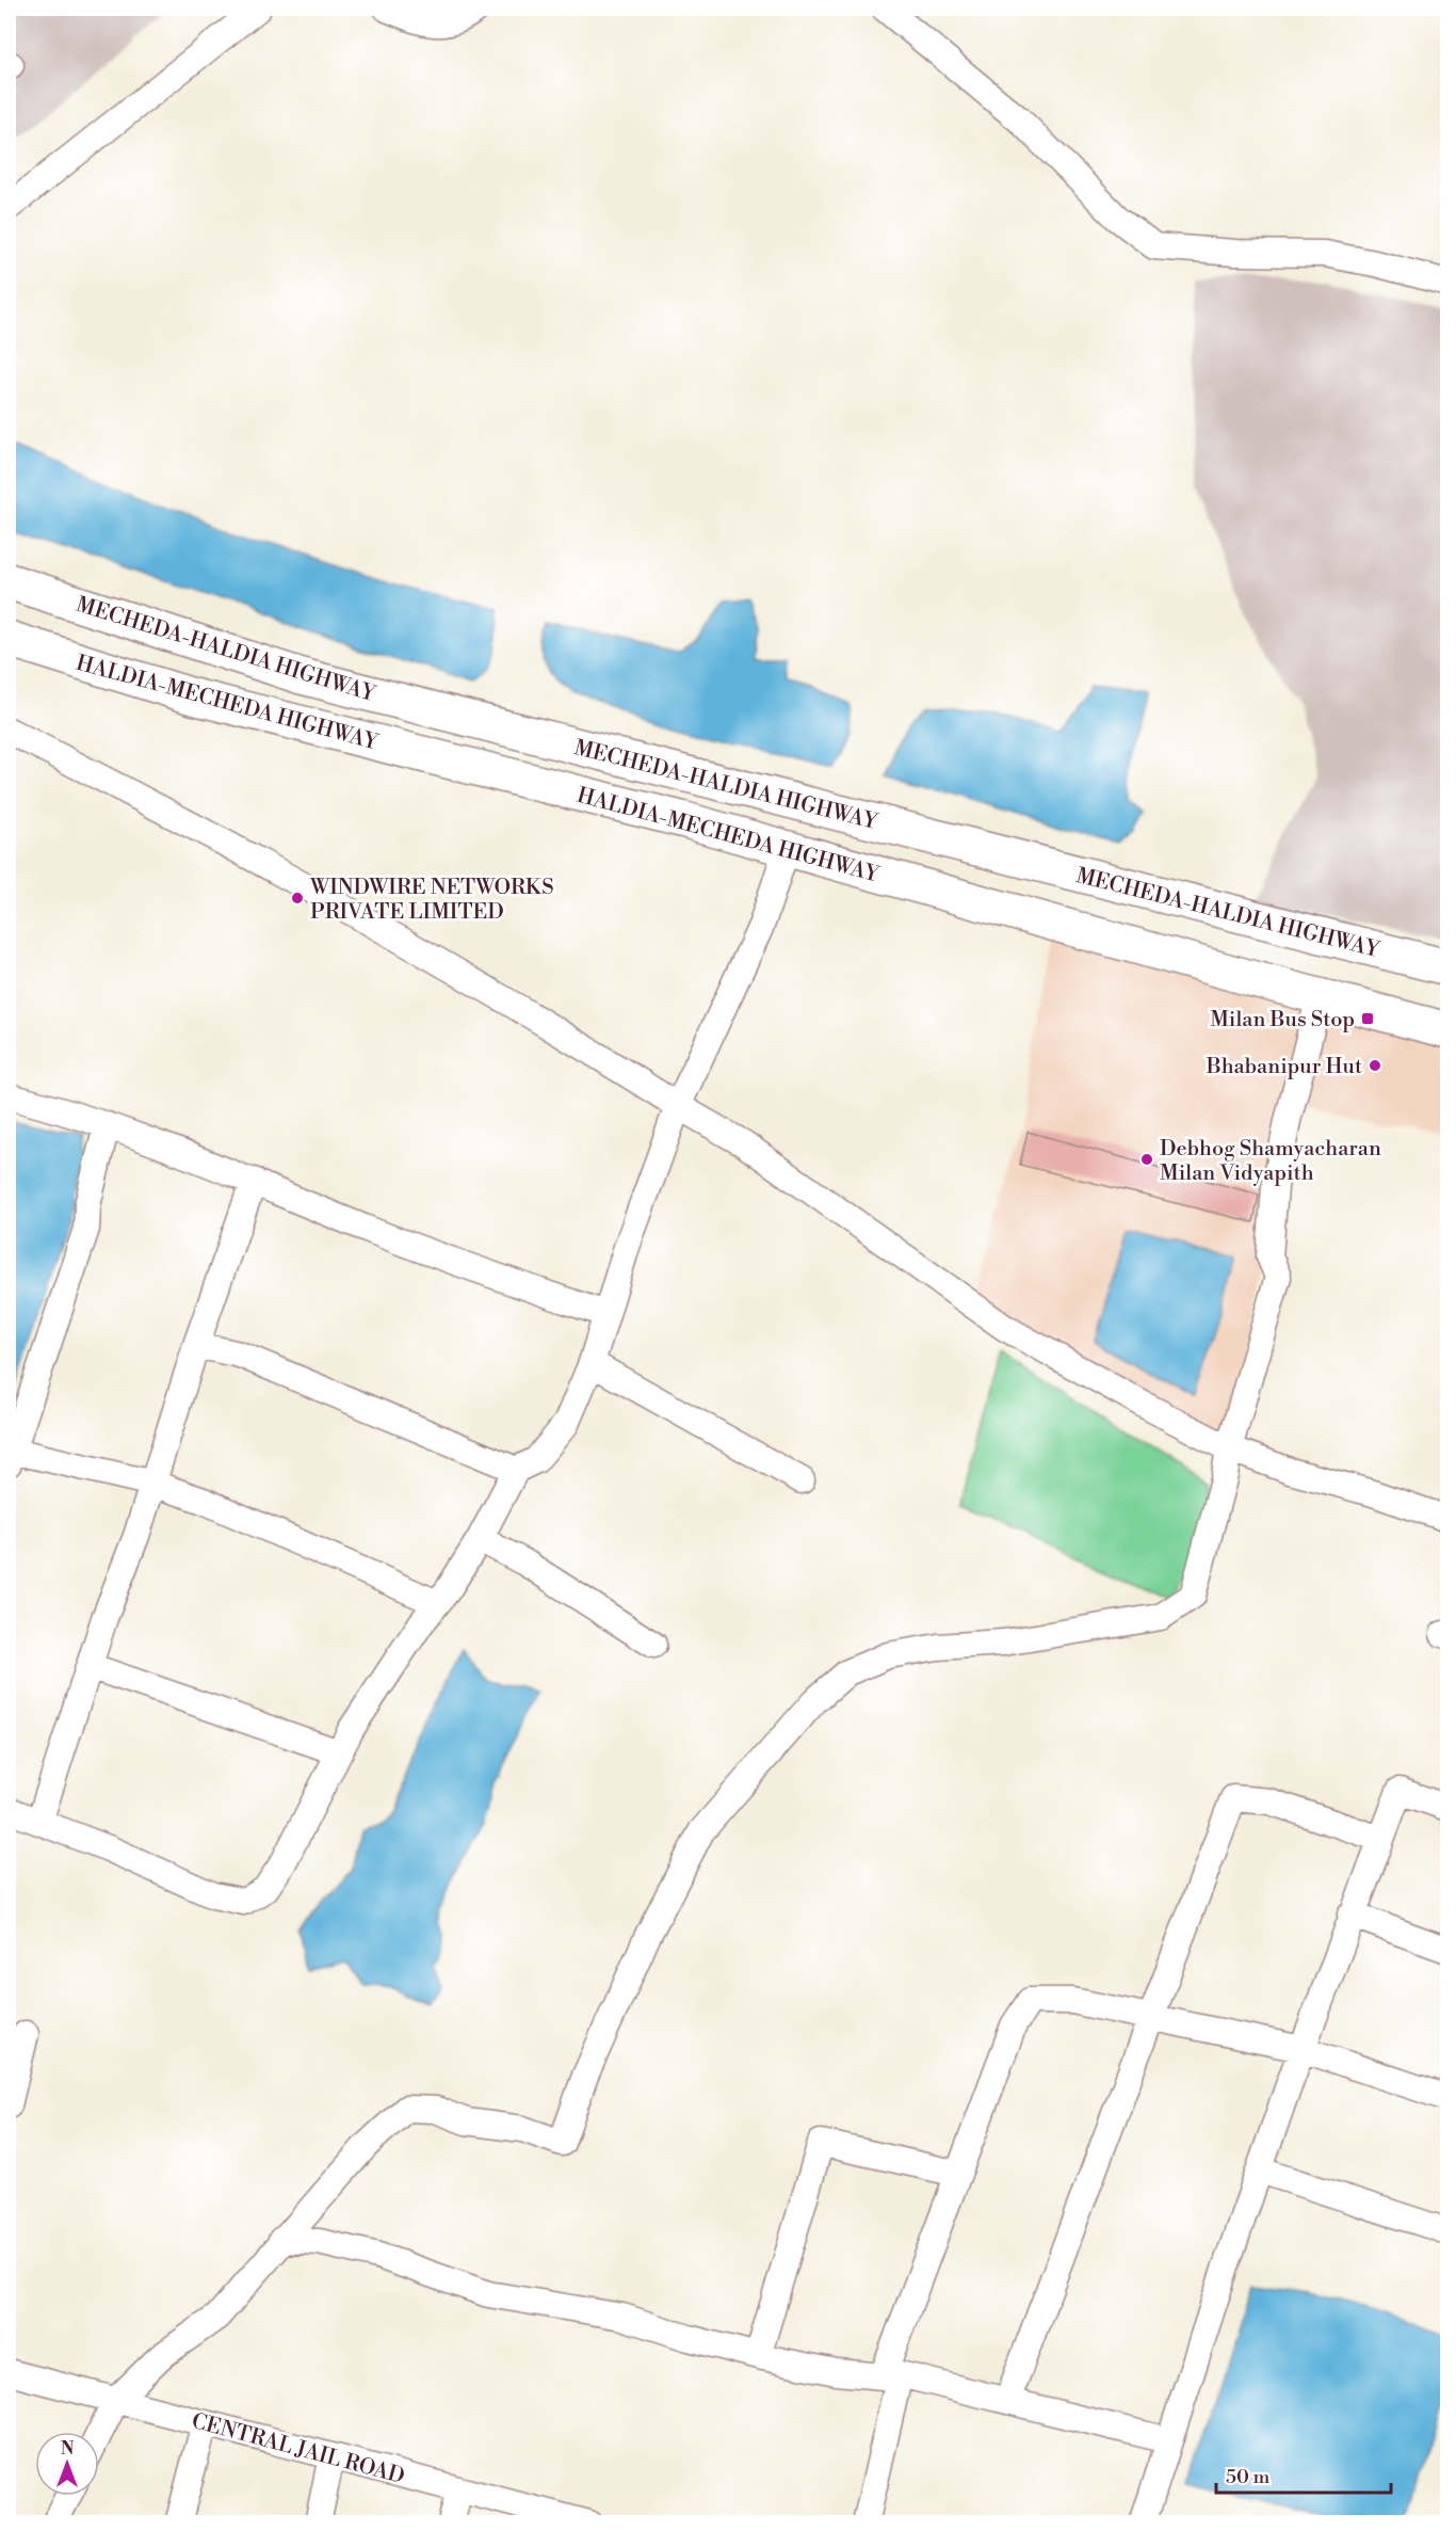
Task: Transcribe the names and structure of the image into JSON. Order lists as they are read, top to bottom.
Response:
{
  "streets": {
    "highway": ["MECHEDA-HALDIA HIGHWAY", "HALDIA-MECHEDA HIGHWAY"],
    "street": ["CENTRAL JAIL ROAD"]
  },
  "places": {
    "other": ["WINDWIRE NETWORKS PRIVATE LIMITED", "Bhabanipur Hut", "Debhog Shamyacharan Milan Vidyapith"],
    "transit": ["Milan Bus Stop"]
  },
  "scale_bar": "50 m",
  "north": "top"
}
